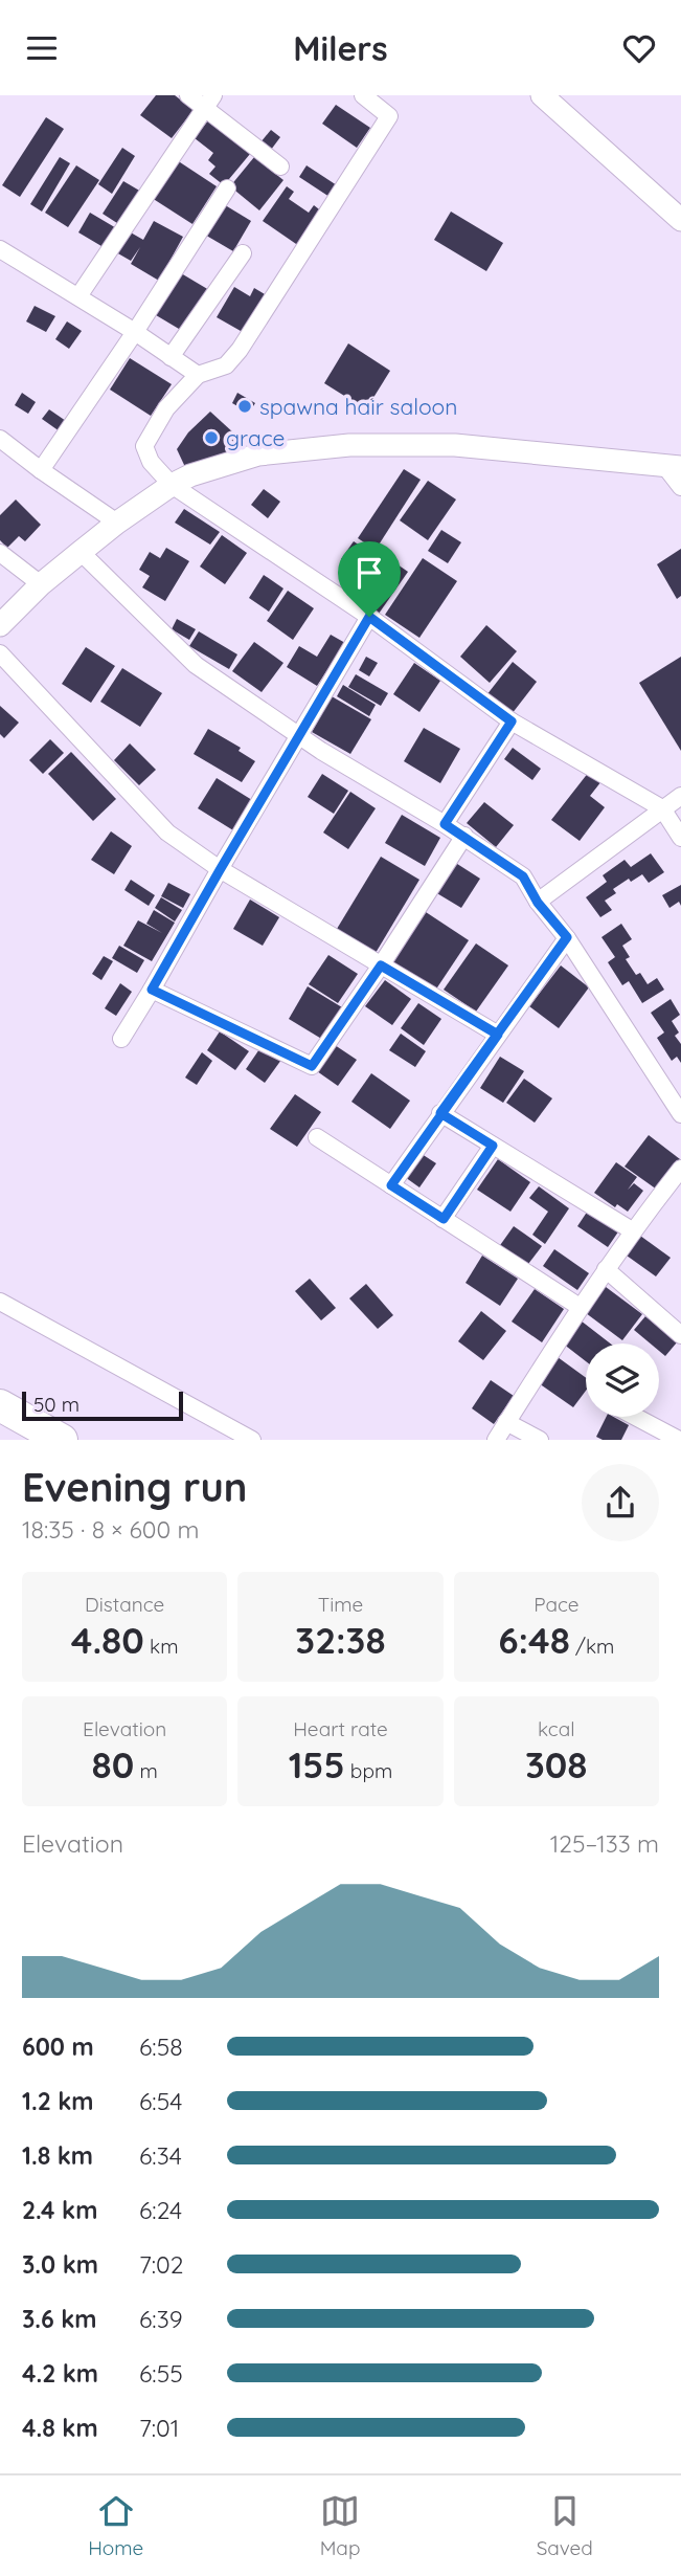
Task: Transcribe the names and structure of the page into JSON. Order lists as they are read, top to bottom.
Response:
{
  "places": ["spawna hair saloon", "grace"],
  "scale_bar": "50 m",
  "page": {
    "header": "Milers",
    "scale": "50 m",
    "heading": ["Evening run", "18:35 · 8 × 600 m"],
    "stats": [
      ["Distance", "4.80 km"],
      ["Time", "32:38"],
      ["Pace", "6:48 /km"],
      ["Elevation", "80 m"],
      ["Heart rate", "155 bpm"],
      ["kcal", "308"]
    ],
    "chart": ["Elevation", "125–133 m"],
    "list": [
      {
        "name": "600 m",
        "note": "6:58"
      },
      {
        "name": "1.2 km",
        "note": "6:54"
      },
      {
        "name": "1.8 km",
        "note": "6:34"
      },
      {
        "name": "2.4 km",
        "note": "6:24"
      },
      {
        "name": "3.0 km",
        "note": "7:02"
      },
      {
        "name": "3.6 km",
        "note": "6:39"
      },
      {
        "name": "4.2 km",
        "note": "6:55"
      },
      {
        "name": "4.8 km",
        "note": "7:01"
      }
    ],
    "tabs": ["Home", "Map", "Saved"]
  }
}
